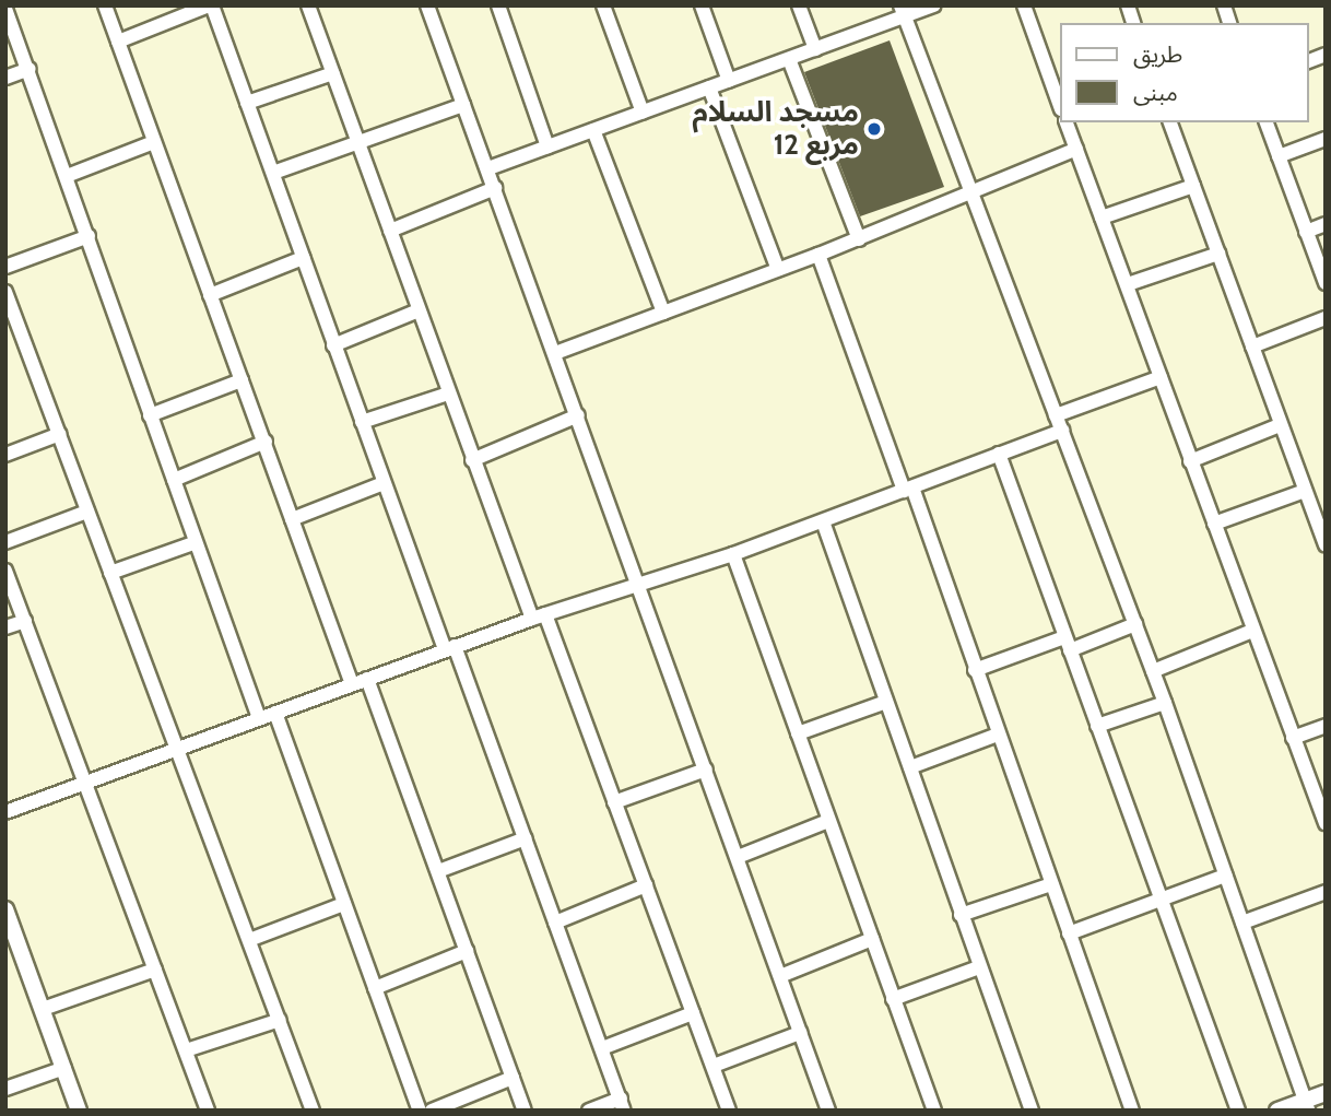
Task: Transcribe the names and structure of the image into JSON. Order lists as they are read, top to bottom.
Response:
{
  "places": ["مسجد السلام مربع 12"],
  "legend": ["طريق", "مبنى"]
}
